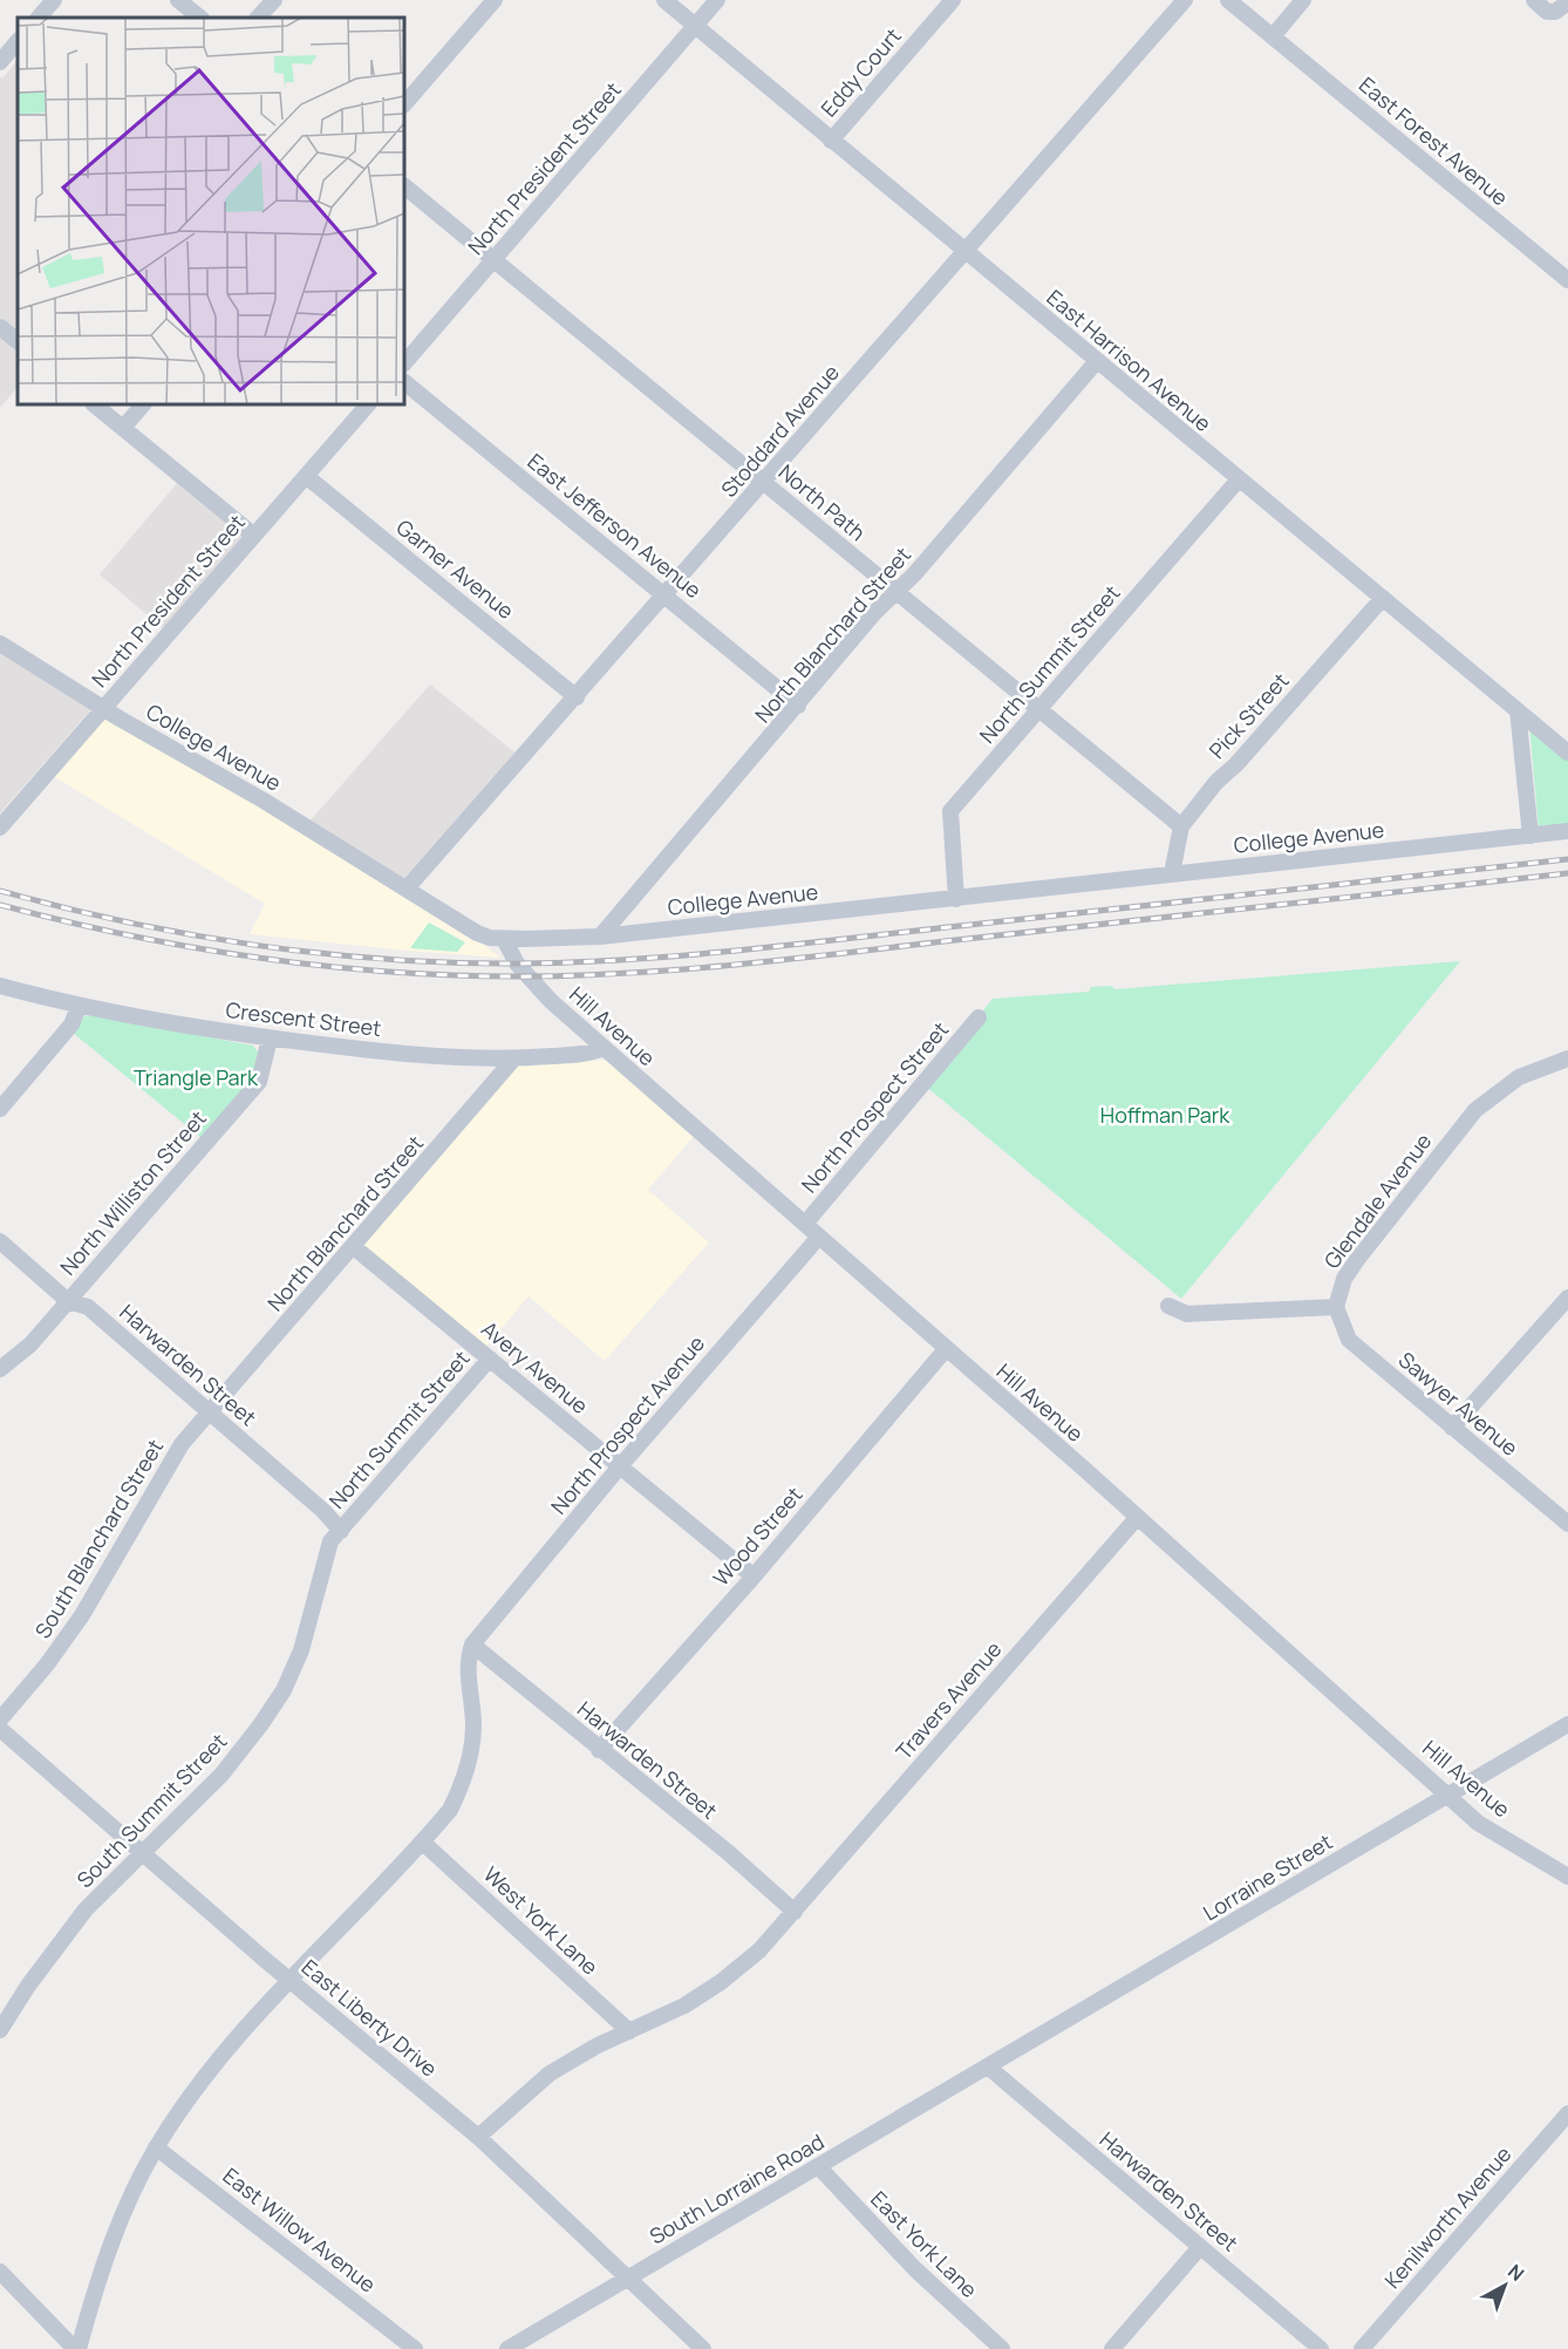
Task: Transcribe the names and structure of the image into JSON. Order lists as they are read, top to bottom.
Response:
{
  "streets": {
    "street": [
      "Eddy Court",
      "East Forest Avenue",
      "North President Street",
      "East Harrison Avenue",
      "Stoddard Avenue",
      "North Path",
      "East Jefferson Avenue",
      "Garner Avenue",
      "North Blanchard Street",
      "North Summit Street",
      "Pick Street",
      "College Avenue",
      "Crescent Street",
      "Hill Avenue",
      "North Prospect Street",
      "North Williston Street",
      "Glendale Avenue",
      "Harwarden Street",
      "Avery Avenue",
      "Sawyer Avenue",
      "North Prospect Avenue",
      "Wood Street",
      "South Blanchard Street",
      "Travers Avenue",
      "South Summit Street",
      "Lorraine Street",
      "West York Lane",
      "East Liberty Drive",
      "South Lorraine Road",
      "Kenilworth Avenue",
      "East Willow Avenue",
      "East York Lane"
    ]
  },
  "crossings": [
    ["Eddy Court", "East Harrison Avenue"],
    ["North President Street", "East Harrison Avenue"],
    ["North President Street", "North Path"],
    ["North President Street", "Garner Avenue"],
    ["North President Street", "College Avenue"],
    ["East Harrison Avenue", "Stoddard Avenue"],
    ["East Harrison Avenue", "North Blanchard Street"],
    ["East Harrison Avenue", "North Summit Street"],
    ["East Harrison Avenue", "Pick Street"],
    ["Stoddard Avenue", "North Path"],
    ["Stoddard Avenue", "East Jefferson Avenue"],
    ["Stoddard Avenue", "Garner Avenue"],
    ["Stoddard Avenue", "College Avenue"],
    ["North Path", "North Blanchard Street"],
    ["North Path", "North Summit Street"],
    ["North Path", "Pick Street"],
    ["East Jefferson Avenue", "North Blanchard Street"],
    ["North Blanchard Street", "College Avenue"],
    ["North Blanchard Street", "Crescent Street"],
    ["North Blanchard Street", "Harwarden Street"],
    ["North Blanchard Street", "Avery Avenue"],
    ["North Blanchard Street", "South Blanchard Street"],
    ["North Summit Street", "College Avenue"],
    ["North Summit Street", "Harwarden Street"],
    ["North Summit Street", "Avery Avenue"],
    ["North Summit Street", "South Summit Street"],
    ["Pick Street", "College Avenue"],
    ["College Avenue", "Hill Avenue"],
    ["Crescent Street", "Hill Avenue"],
    ["Crescent Street", "North Williston Street"],
    ["Hill Avenue", "North Prospect Street"],
    ["Hill Avenue", "North Prospect Avenue"],
    ["Hill Avenue", "Wood Street"],
    ["Hill Avenue", "Travers Avenue"],
    ["Hill Avenue", "Lorraine Street"],
    ["North Williston Street", "Harwarden Street"],
    ["Glendale Avenue", "Sawyer Avenue"],
    ["Harwarden Street", "North Prospect Avenue"],
    ["Harwarden Street", "Wood Street"],
    ["Harwarden Street", "South Blanchard Street"],
    ["Harwarden Street", "Travers Avenue"],
    ["Harwarden Street", "South Summit Street"],
    ["Harwarden Street", "Lorraine Street"],
    ["Harwarden Street", "South Lorraine Road"],
    ["Avery Avenue", "North Prospect Avenue"],
    ["Avery Avenue", "Wood Street"],
    ["Travers Avenue", "West York Lane"],
    ["Travers Avenue", "East Liberty Drive"],
    ["South Summit Street", "East Liberty Drive"],
    ["Lorraine Street", "South Lorraine Road"],
    ["East Liberty Drive", "South Lorraine Road"],
    ["South Lorraine Road", "East York Lane"]
  ],
  "parks": ["Triangle Park", "Hoffman Park"],
  "north": "top right"
}
